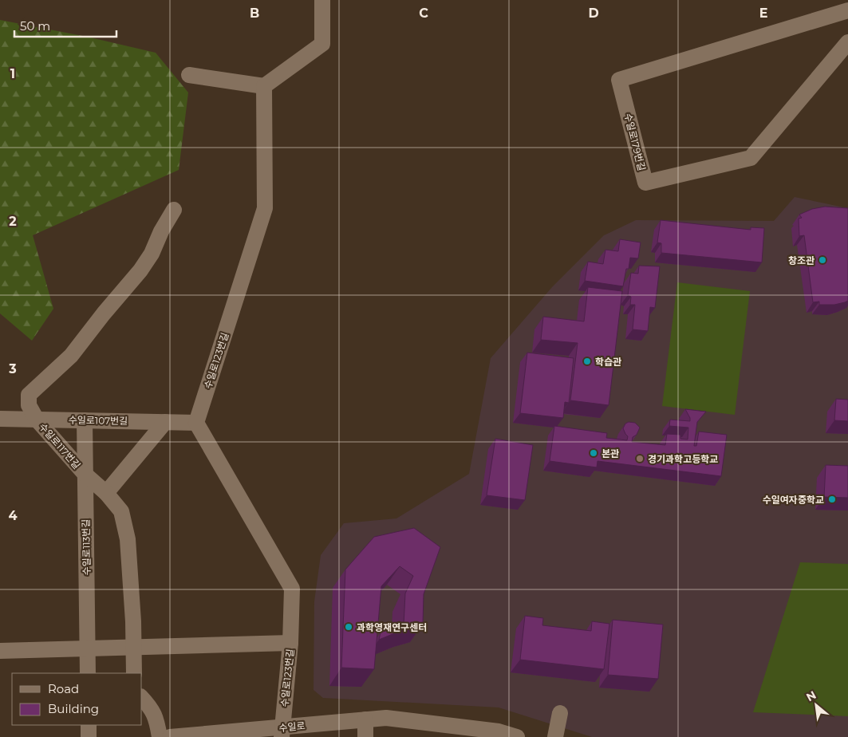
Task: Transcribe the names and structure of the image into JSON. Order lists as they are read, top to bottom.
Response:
{
  "streets": {
    "street": [
      "수일로179번길",
      "수일로123번길",
      "수일로107번길",
      "수일로117번길",
      "수일로113번길",
      "수일로"
    ]
  },
  "crossings": [
    ["수일로123번길", "수일로107번길"],
    ["수일로123번길", "수일로"],
    ["수일로107번길", "수일로117번길"],
    ["수일로107번길", "수일로113번길"],
    ["수일로117번길", "수일로113번길"]
  ],
  "places": [
    "창조관",
    "학습관",
    "본관",
    "경기과학고등학교",
    "수일여자중학교",
    "과학영재연구센터"
  ],
  "legend": ["Road", "Building"],
  "scale_bar": "50 m",
  "north": "top left",
  "grid": {
    "columns": [
      "B",
      "C",
      "D",
      "E"
    ],
    "rows": [
      "1",
      "2",
      "3",
      "4"
    ]
  }
}
